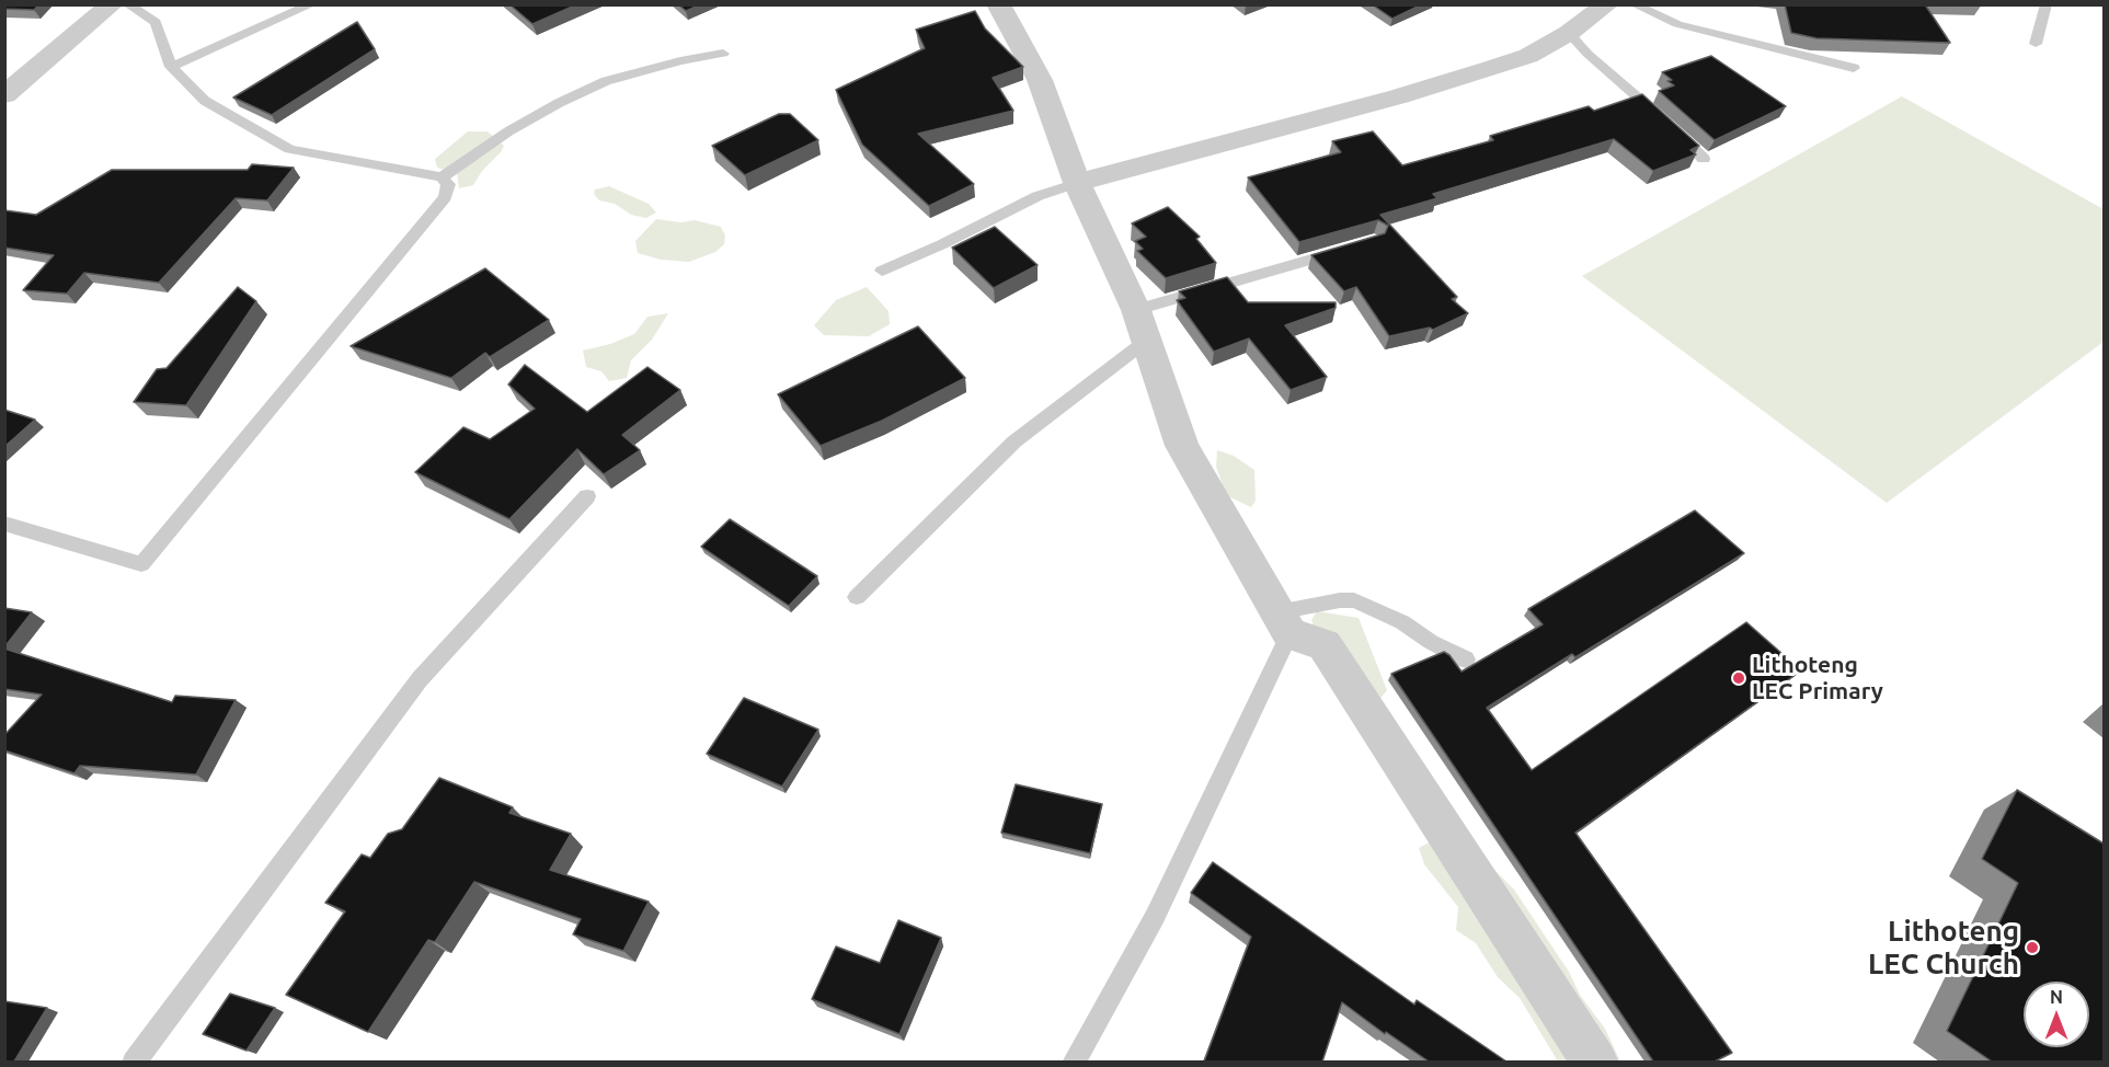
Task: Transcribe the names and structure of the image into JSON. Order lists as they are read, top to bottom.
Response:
{
  "places": ["Lithoteng LEC Primary", "Lithoteng LEC Church"],
  "north": "top"
}
